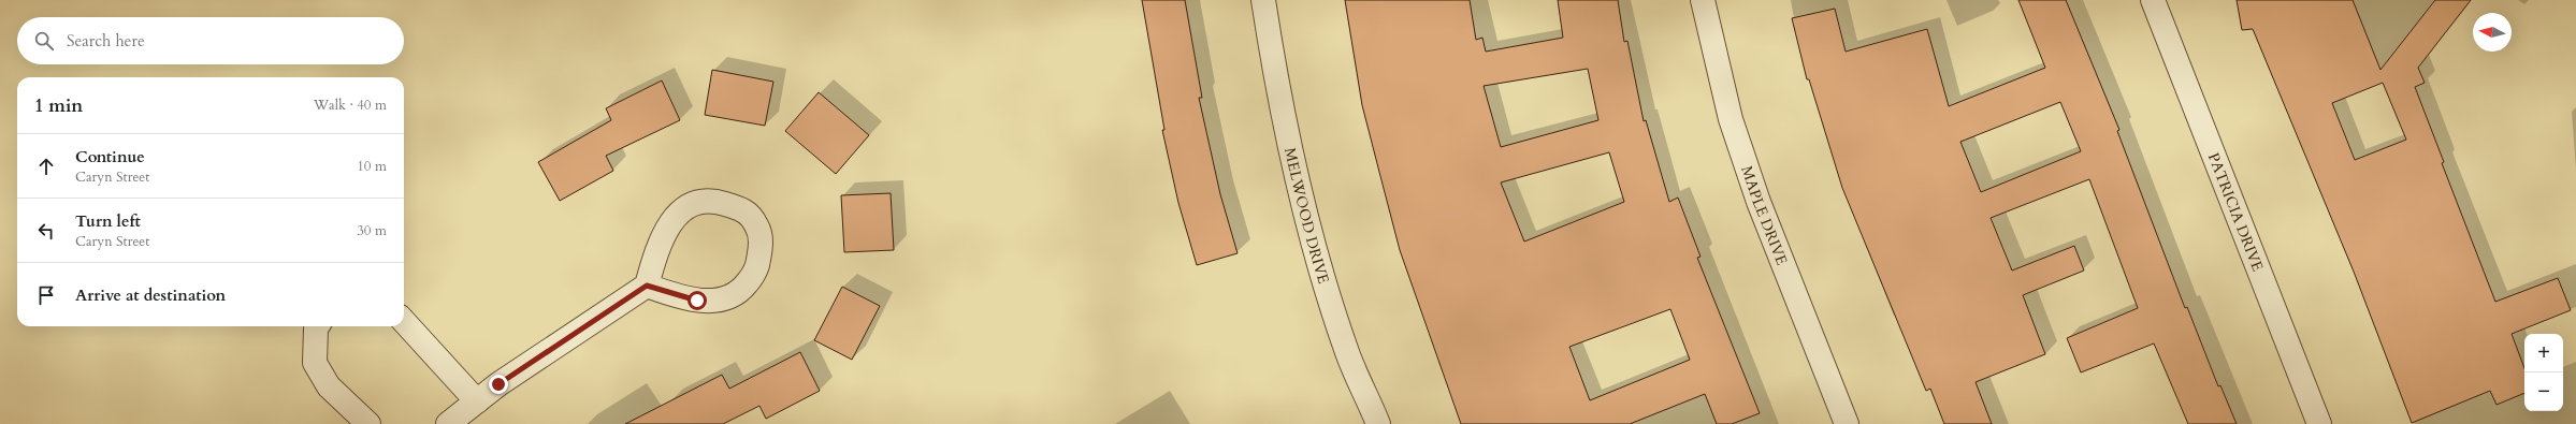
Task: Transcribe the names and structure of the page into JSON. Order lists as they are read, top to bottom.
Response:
{
  "streets": {
    "street": ["PATRICIA DRIVE", "MAPLE DRIVE", "MELWOOD DRIVE"]
  },
  "north": "left",
  "page": {
    "search": "Search here",
    "heading": ["1 min", "Walk · 40 m"],
    "list": [
      ["Continue", "Caryn Street", "10 m"],
      ["Turn left", "Caryn Street", "30 m"],
      "Arrive at destination"
    ],
    "map_buttons": ["+", "−"]
  }
}
